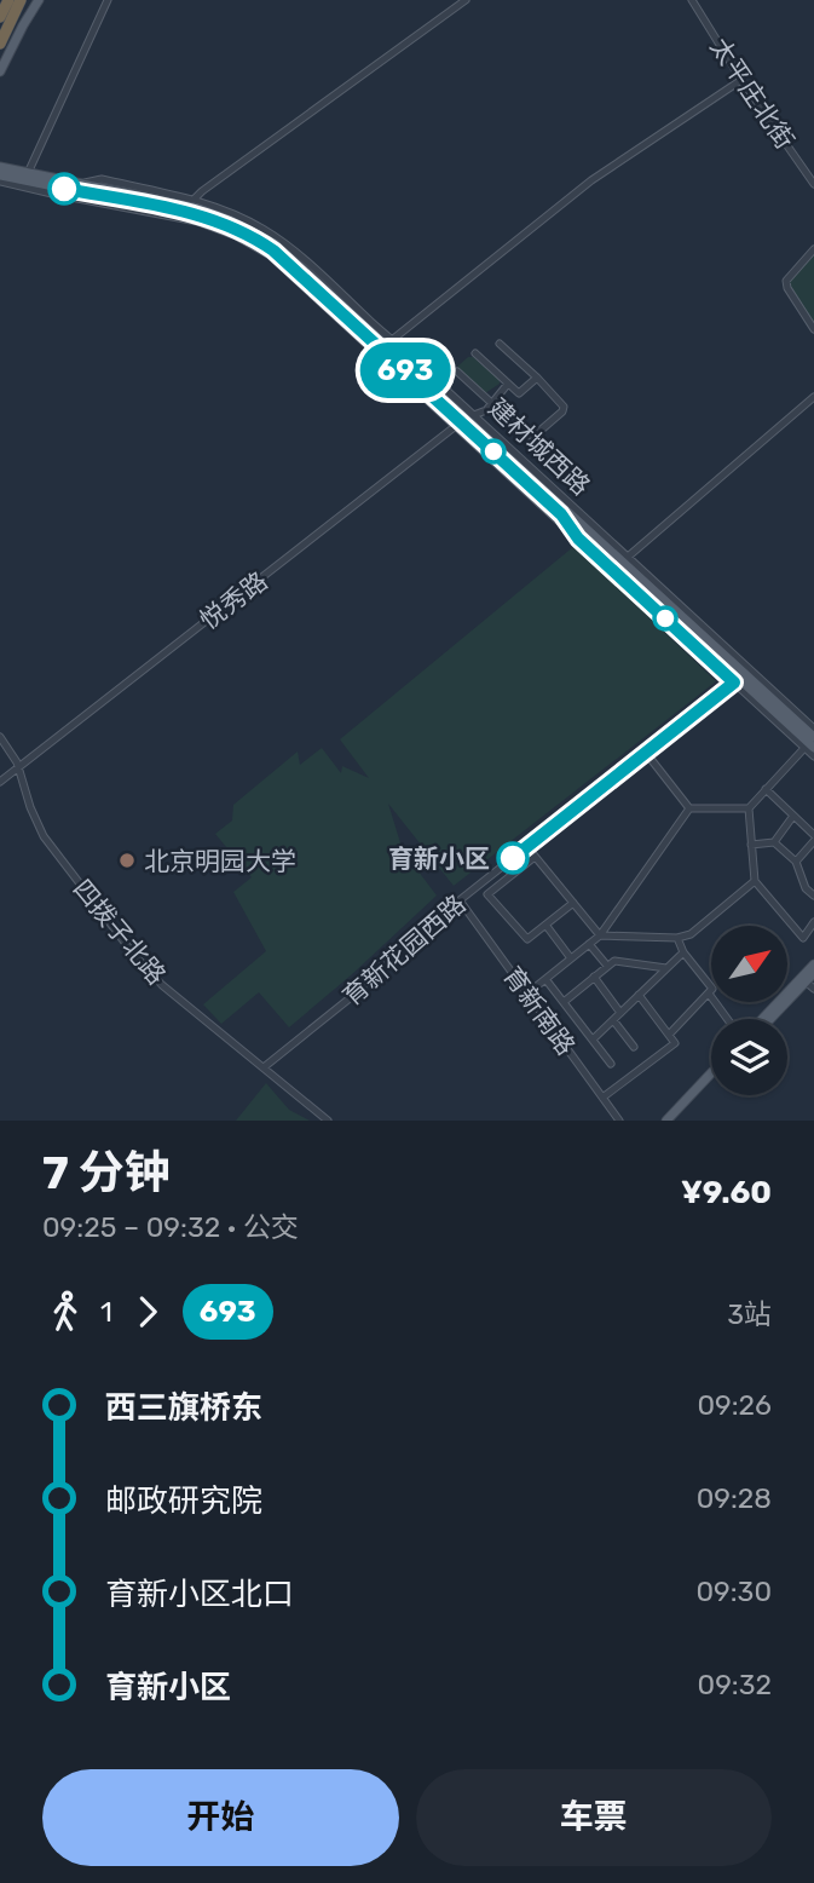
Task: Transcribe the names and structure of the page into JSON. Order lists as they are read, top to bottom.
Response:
{
  "streets": {
    "main road": ["建材城西路"],
    "street": [
      "太平庄北街",
      "悦秀路",
      "四拨子北路",
      "育新花园西路",
      "育新南路"
    ]
  },
  "crossings": [
    ["建材城西路", "悦秀路"],
    ["建材城西路", "育新花园西路"],
    ["悦秀路", "四拨子北路"],
    ["四拨子北路", "育新花园西路"],
    ["育新花园西路", "育新南路"]
  ],
  "places": ["育新小区", "北京明园大学"],
  "lines": ["bus line 693"],
  "north": "top right",
  "page": {
    "on_map": "693",
    "heading": ["7 分钟", "09:25 – 09:32 · 公交", "¥9.60"],
    "legs": ["1", "693", "3站"],
    "list": [
      {
        "name": "西三旗桥东",
        "value": "09:26"
      },
      {
        "name": "邮政研究院",
        "value": "09:28"
      },
      {
        "name": "育新小区北口",
        "value": "09:30"
      },
      {
        "name": "育新小区",
        "value": "09:32"
      }
    ],
    "buttons": ["开始", "车票"]
  }
}
